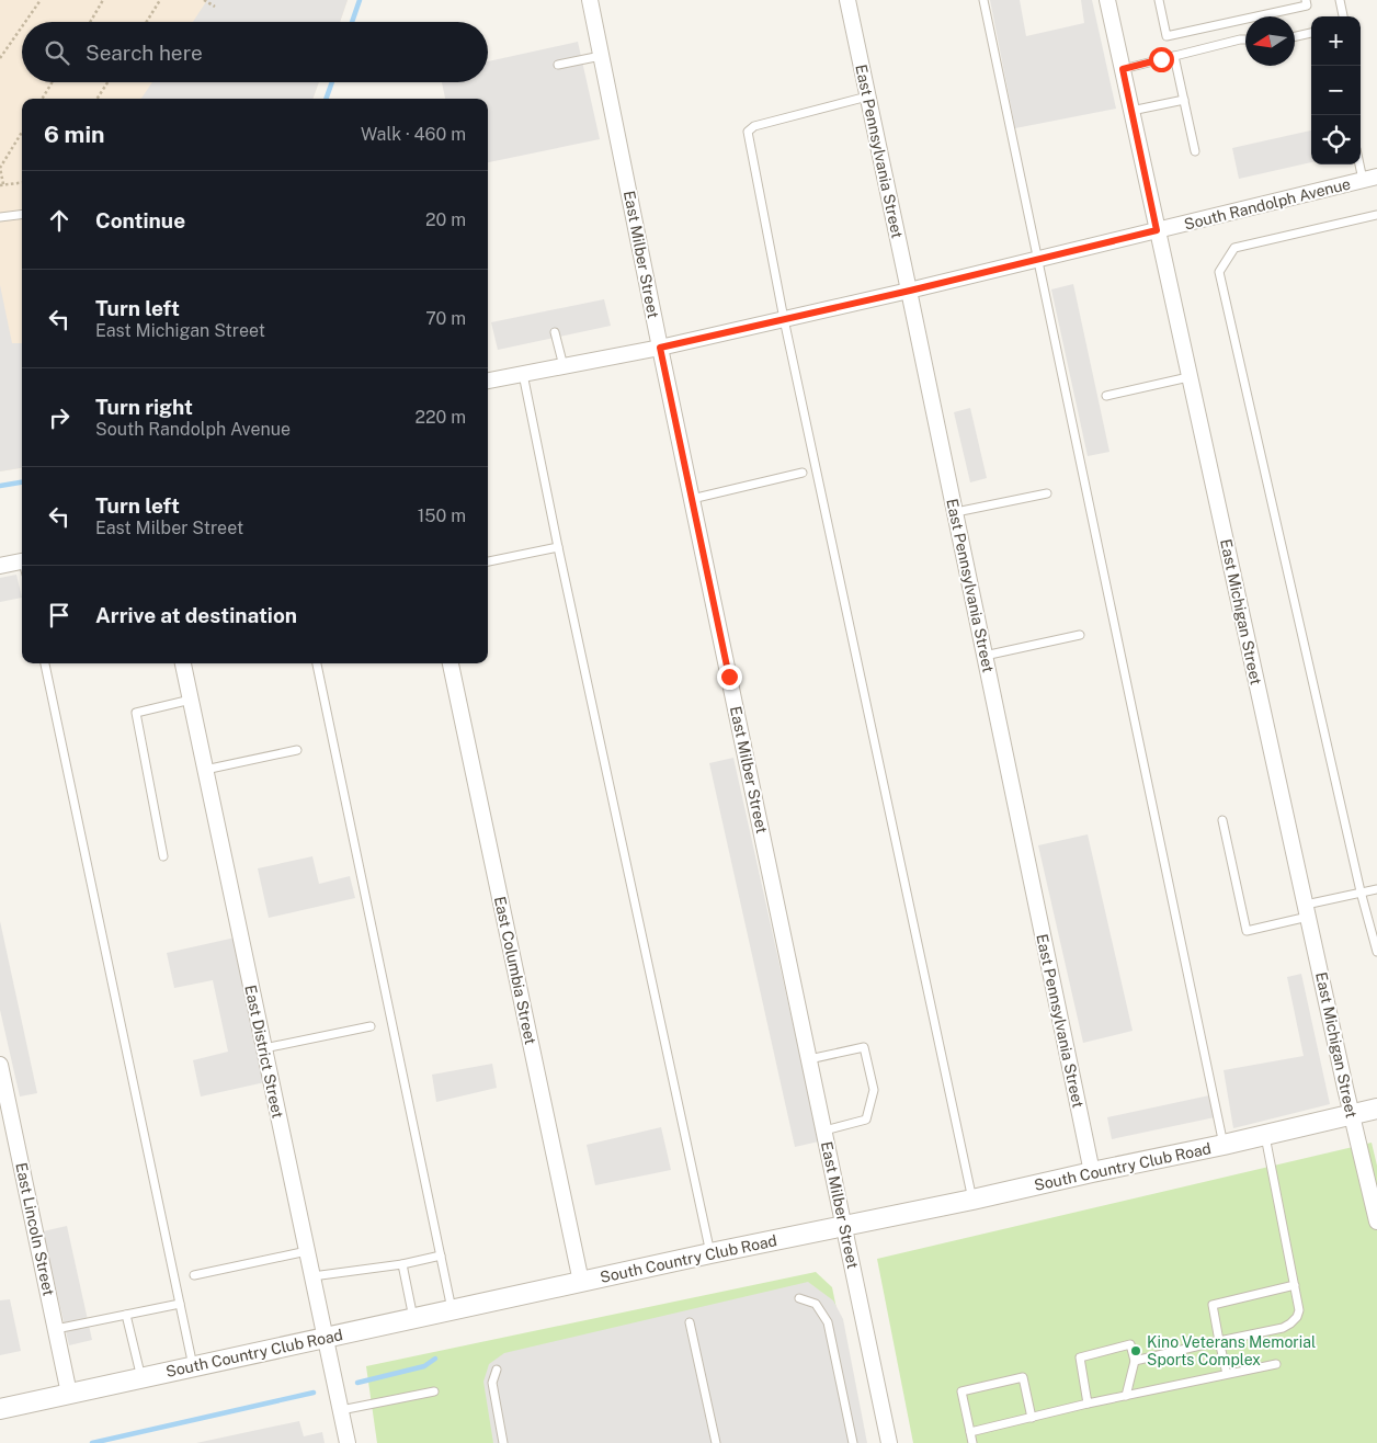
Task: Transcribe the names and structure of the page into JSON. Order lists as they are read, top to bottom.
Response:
{
  "streets": {
    "street": [
      "East Pennsylvania Street",
      "South Randolph Avenue",
      "East Milber Street",
      "East Michigan Street",
      "East Columbia Street",
      "East District Street",
      "South Country Club Road",
      "East Lincoln Street"
    ]
  },
  "crossings": [
    ["East Pennsylvania Street", "South Randolph Avenue"],
    ["East Pennsylvania Street", "South Country Club Road"],
    ["South Randolph Avenue", "East Milber Street"],
    ["South Randolph Avenue", "East Michigan Street"],
    ["East Milber Street", "South Country Club Road"],
    ["East Michigan Street", "South Country Club Road"],
    ["East Columbia Street", "South Country Club Road"],
    ["East District Street", "South Country Club Road"],
    ["South Country Club Road", "East Lincoln Street"]
  ],
  "places": ["Kino Veterans Memorial Sports Complex"],
  "north": "left",
  "page": {
    "map_buttons": ["+", "−"],
    "search": "Search here",
    "heading": ["6 min", "Walk · 460 m"],
    "list": [
      ["Continue", "20 m"],
      ["Turn left", "East Michigan Street", "70 m"],
      ["Turn right", "South Randolph Avenue", "220 m"],
      ["Turn left", "East Milber Street", "150 m"],
      "Arrive at destination"
    ]
  }
}
